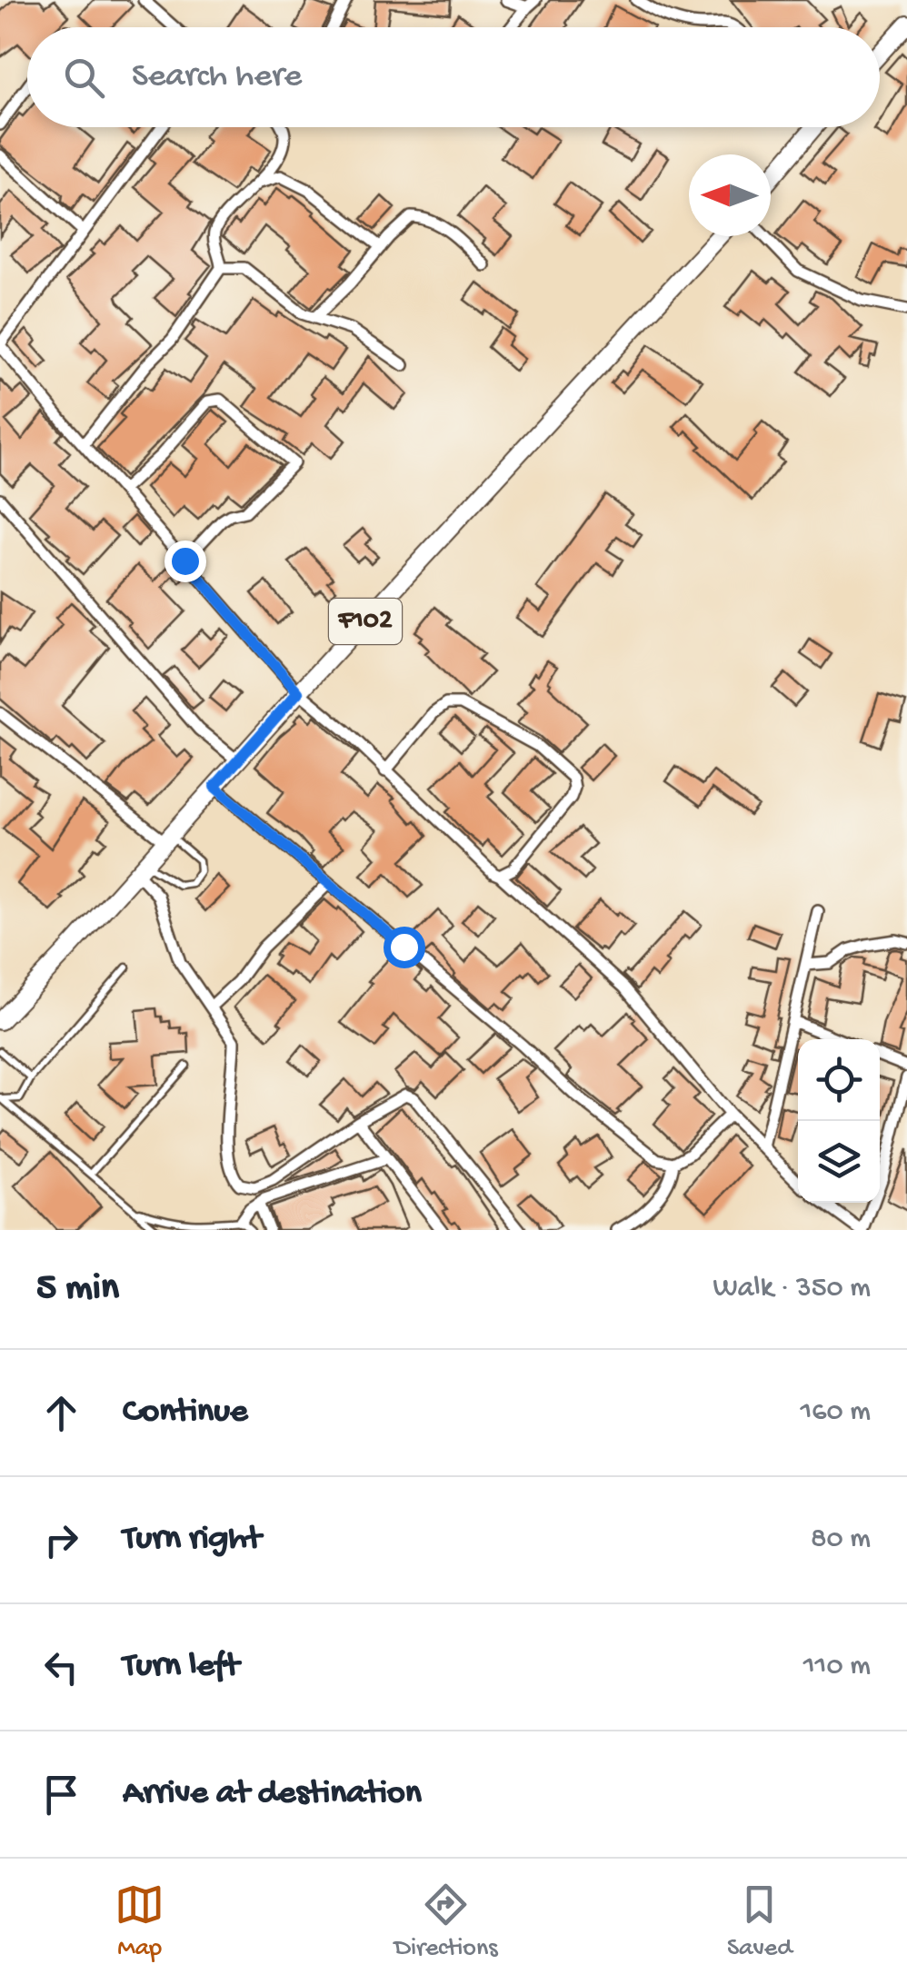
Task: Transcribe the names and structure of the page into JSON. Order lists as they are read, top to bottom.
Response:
{
  "streets": {
    "main road": ["F102"]
  },
  "north": "left",
  "page": {
    "search": "Search here",
    "heading": ["5 min", "Walk · 350 m"],
    "list": [
      ["Continue", "160 m"],
      ["Turn right", "80 m"],
      ["Turn left", "110 m"],
      "Arrive at destination"
    ],
    "nav": ["Map", "Directions", "Saved"]
  }
}
